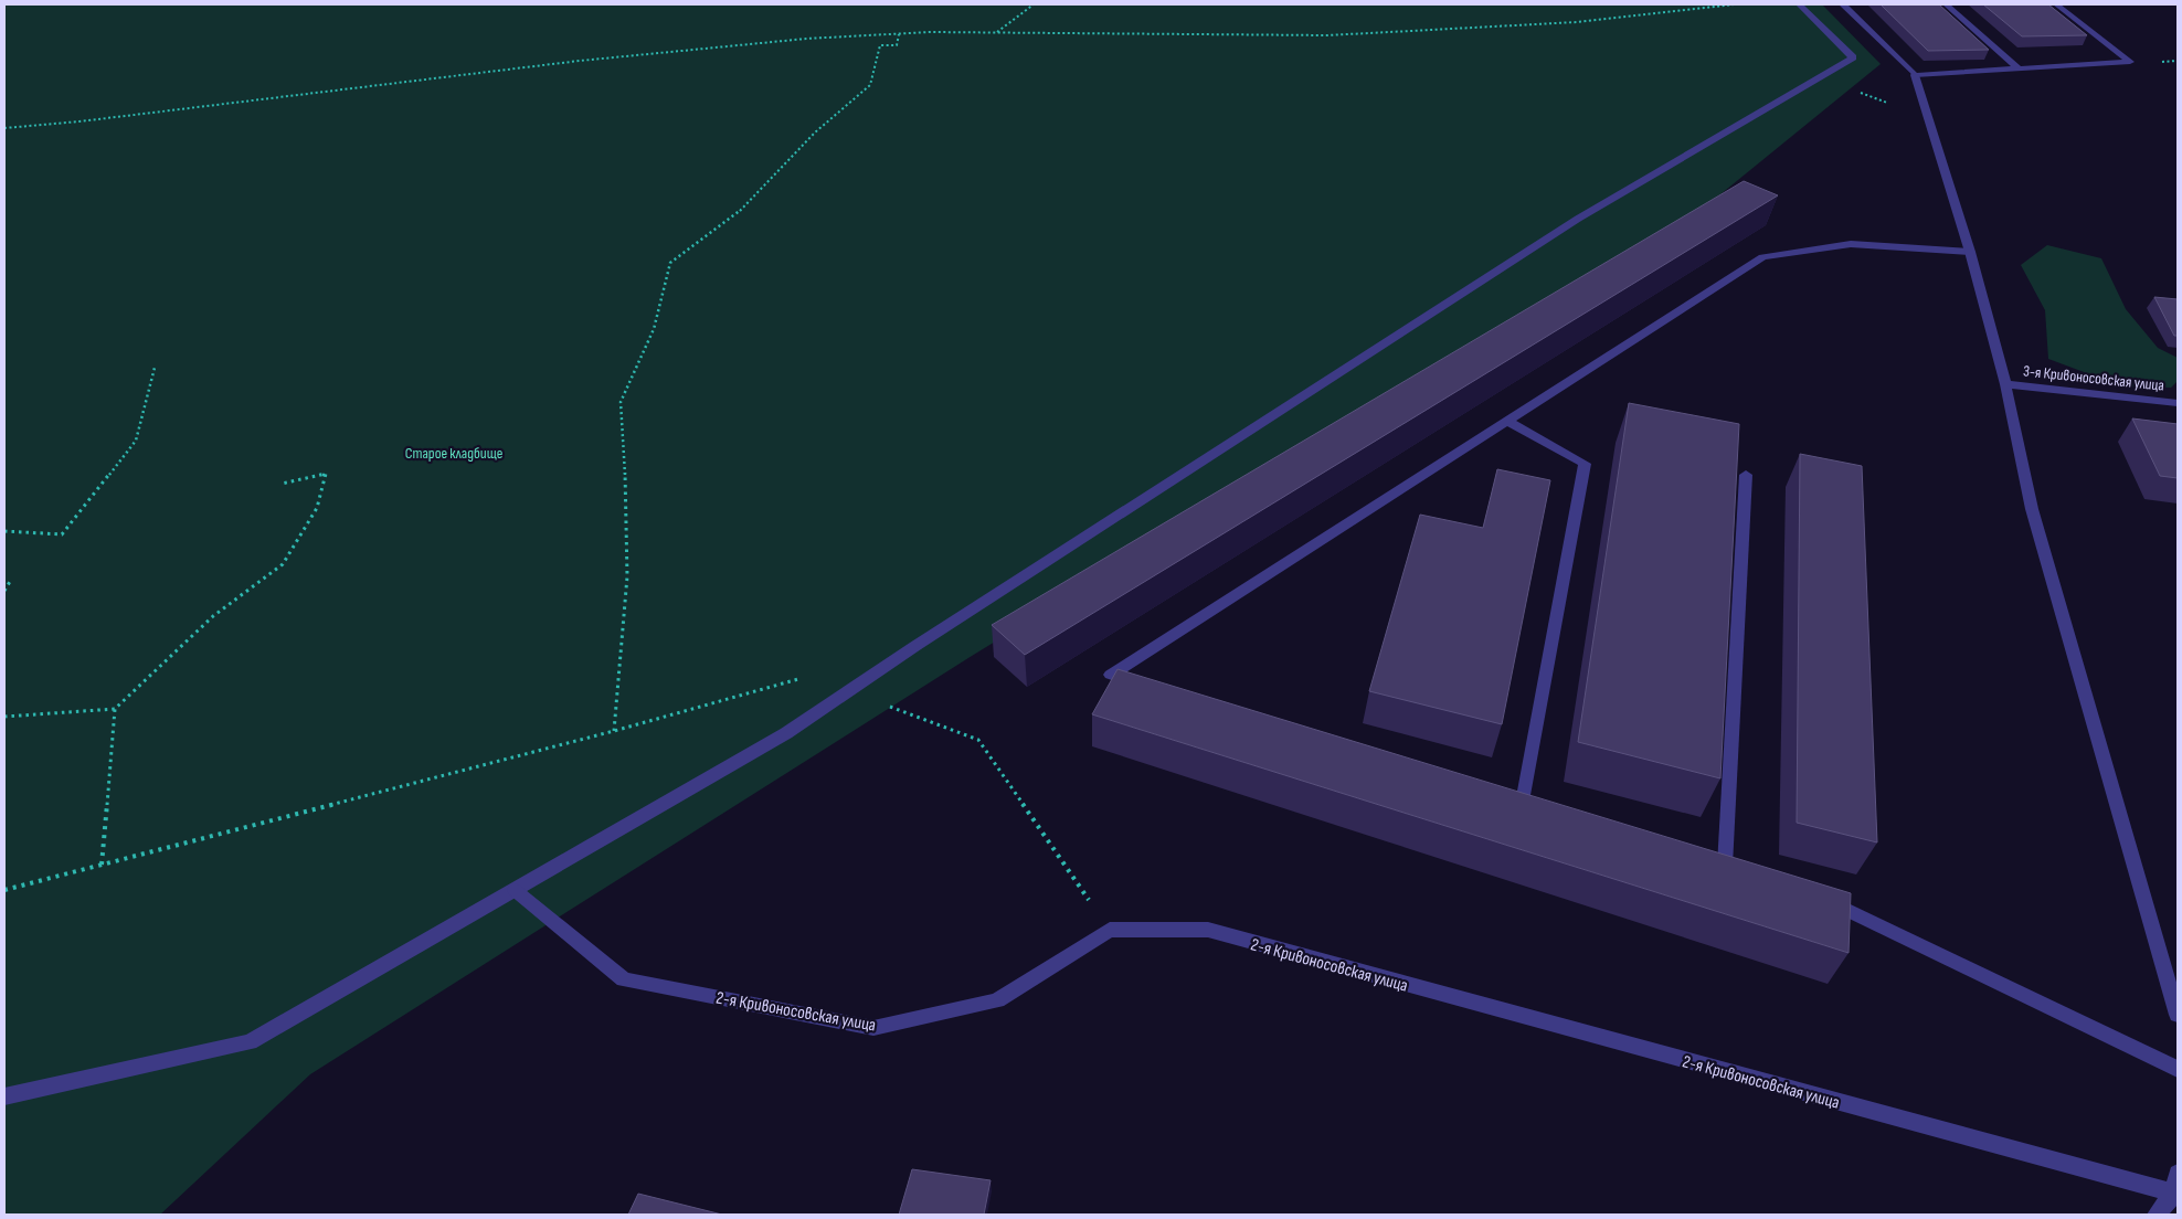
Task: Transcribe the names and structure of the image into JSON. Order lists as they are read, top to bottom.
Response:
{
  "streets": {
    "street": ["3-я Кривоносовская улица", "2-я Кривоносовская улица"]
  },
  "parks": ["Старое кладбище"]
}
